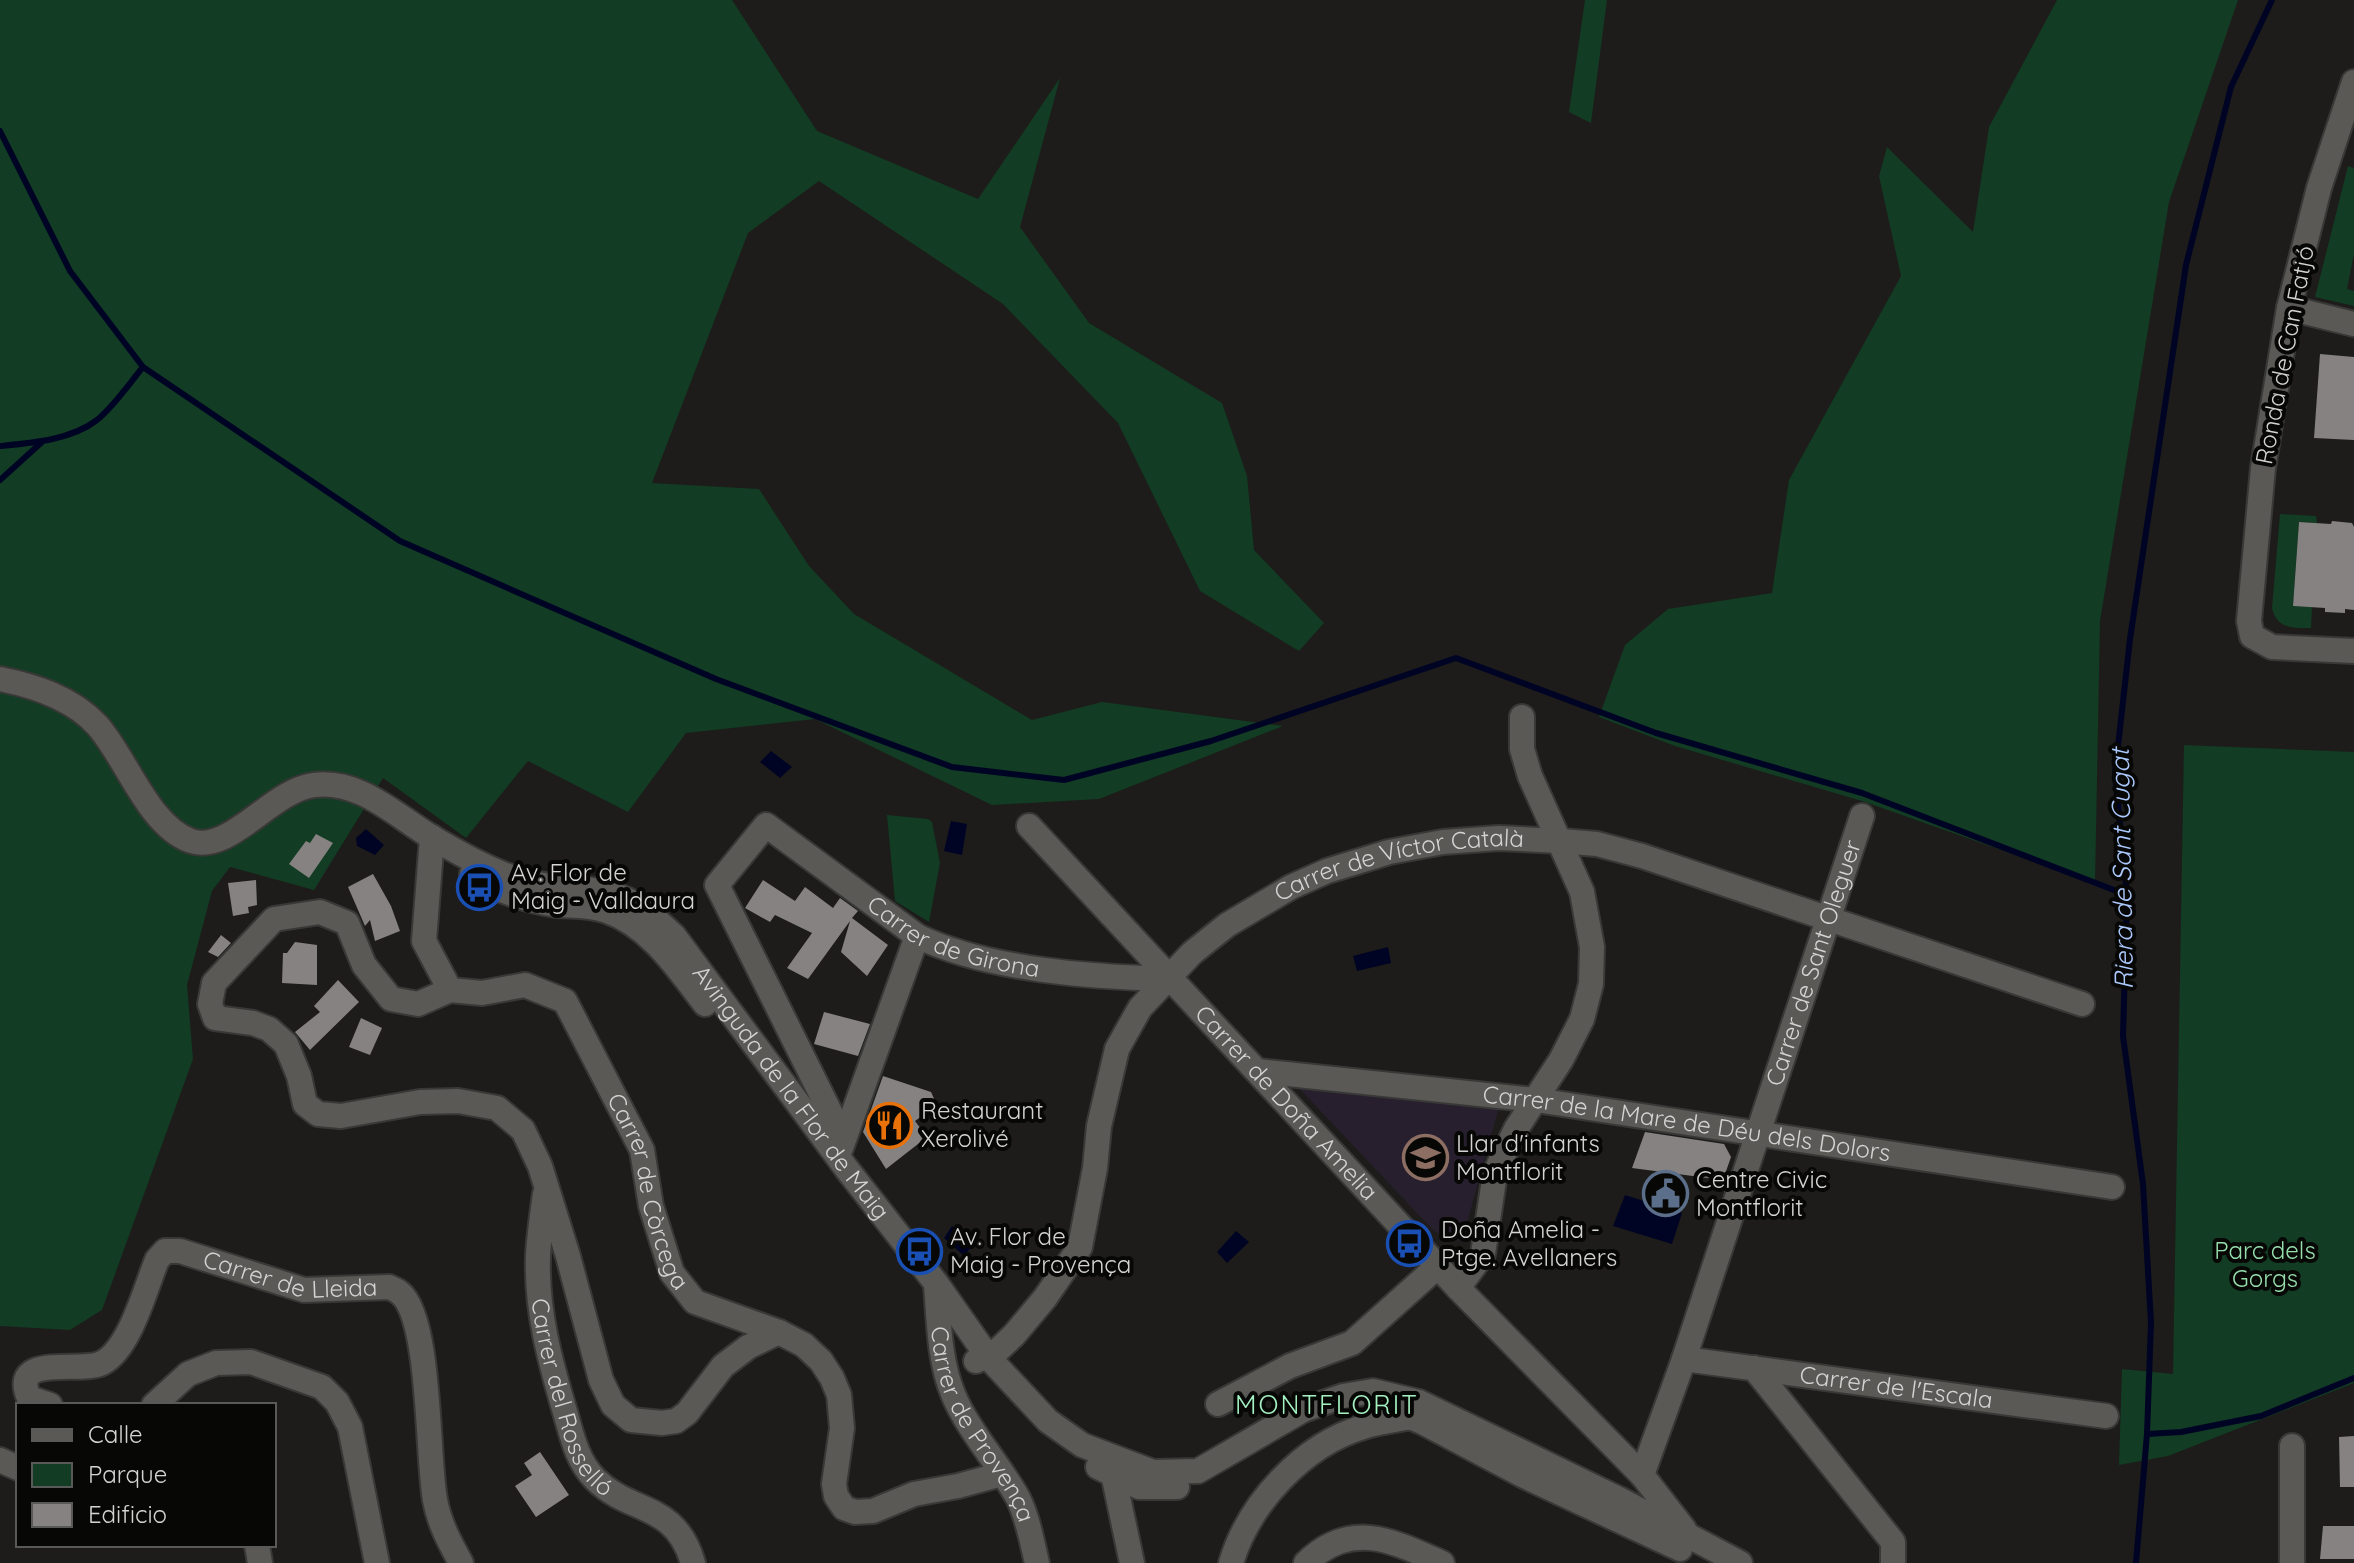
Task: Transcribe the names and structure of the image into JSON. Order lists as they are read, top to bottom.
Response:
{
  "streets": {
    "street": [
      "Ronda de Can Fatjó",
      "Carrer de Víctor Català",
      "Carrer de Girona",
      "Carrer de Sant Oleguer",
      "Avinguda de la Flor de Maig",
      "Carrer de Doña Amelia",
      "Carrer de la Mare de Déu dels Dolors",
      "Carrer de Còrcega",
      "Carrer de Lleida",
      "Carrer de l'Escala",
      "Carrer del Rosselló",
      "Carrer de Provença"
    ]
  },
  "crossings": [
    ["Carrer de Víctor Català", "Carrer de Girona"],
    ["Carrer de Víctor Català", "Carrer de Sant Oleguer"],
    ["Carrer de Víctor Català", "Avinguda de la Flor de Maig"],
    ["Carrer de Víctor Català", "Carrer de Doña Amelia"],
    ["Carrer de Girona", "Avinguda de la Flor de Maig"],
    ["Carrer de Girona", "Carrer de Doña Amelia"],
    ["Carrer de Sant Oleguer", "Carrer de Doña Amelia"],
    ["Carrer de Sant Oleguer", "Carrer de la Mare de Déu dels Dolors"],
    ["Carrer de Sant Oleguer", "Carrer de l'Escala"],
    ["Avinguda de la Flor de Maig", "Carrer de Doña Amelia"],
    ["Avinguda de la Flor de Maig", "Carrer de Provença"],
    ["Carrer de Doña Amelia", "Carrer de la Mare de Déu dels Dolors"],
    ["Carrer de Còrcega", "Carrer de Provença"]
  ],
  "districts": ["MONTFLORIT"],
  "water": ["Riera de Sant Cugat"],
  "parks": ["Parc dels Gorgs"],
  "places": {
    "bus stop": ["Av. Flor de Maig - Valldaura", "Doña Amelia - Ptge. Avellaners", "Av. Flor de Maig - Provença"],
    "restaurant": ["Restaurant Xerolivé"],
    "school or university": ["Llar d'infants Montflorit"],
    "public building": ["Centre Civic Montflorit"]
  },
  "legend": ["Calle", "Parque", "Edificio"]
}
